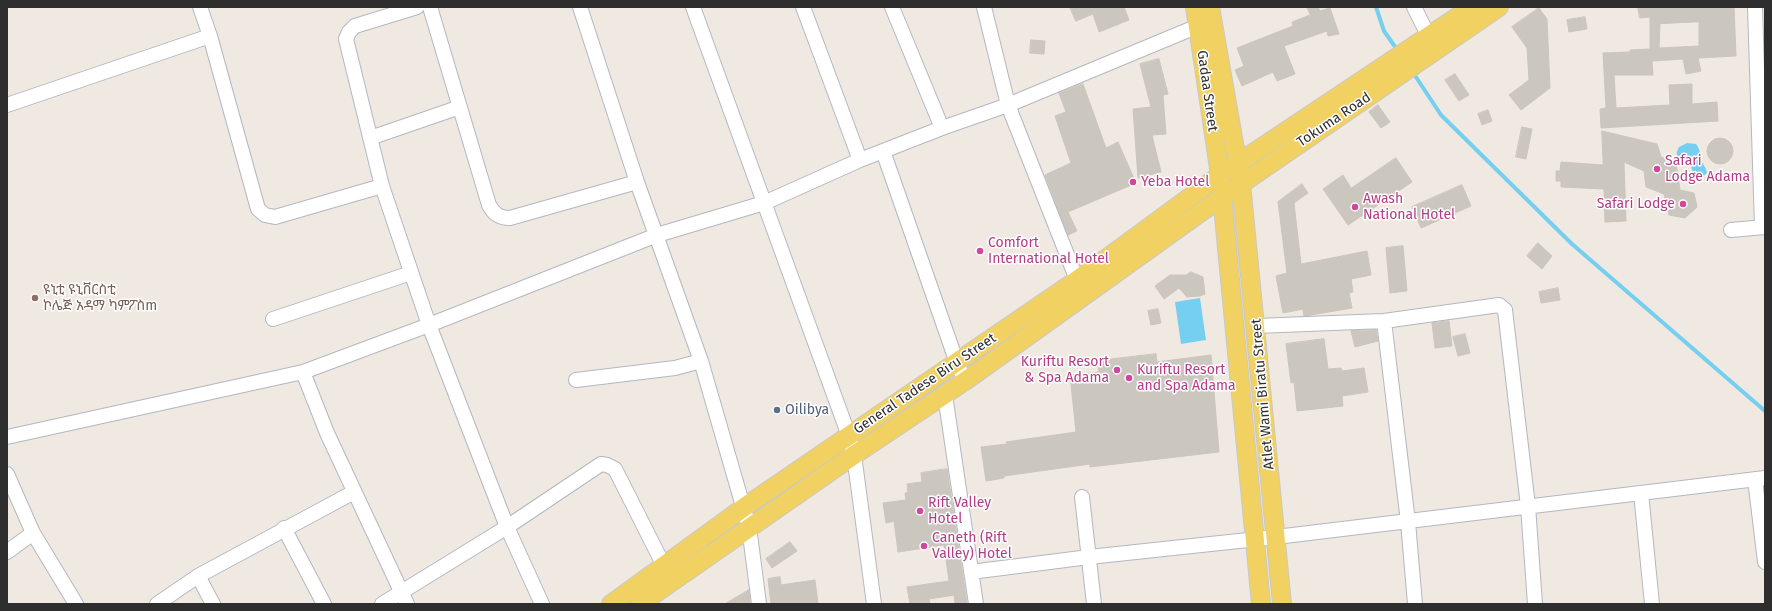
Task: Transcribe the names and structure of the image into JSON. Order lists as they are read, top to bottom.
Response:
{
  "streets": {
    "main road": [
      "Gadaa Street",
      "Tokuma Road",
      "General Tadese Biru Street",
      "Atlet Wami Biratu Street"
    ]
  },
  "crossings": [
    ["Gadaa Street", "General Tadese Biru Street"],
    ["Gadaa Street", "Atlet Wami Biratu Street"],
    ["Tokuma Road", "General Tadese Biru Street"],
    ["Tokuma Road", "Atlet Wami Biratu Street"],
    ["General Tadese Biru Street", "Atlet Wami Biratu Street"]
  ],
  "places": [
    "Safari Lodge Adama",
    "Yeba Hotel",
    "Safari Lodge",
    "Awash National Hotel",
    "Comfort International Hotel",
    "ዩኒቲ ዩኒቨርስቲ ኮሌጅ አዳማ ካምፖስm",
    "Kuriftu Resort & Spa Adama",
    "Kuriftu Resort and Spa Adama",
    "Oilibya",
    "Rift Valley Hotel",
    "Caneth (Rift Valley) Hotel"
  ]
}
